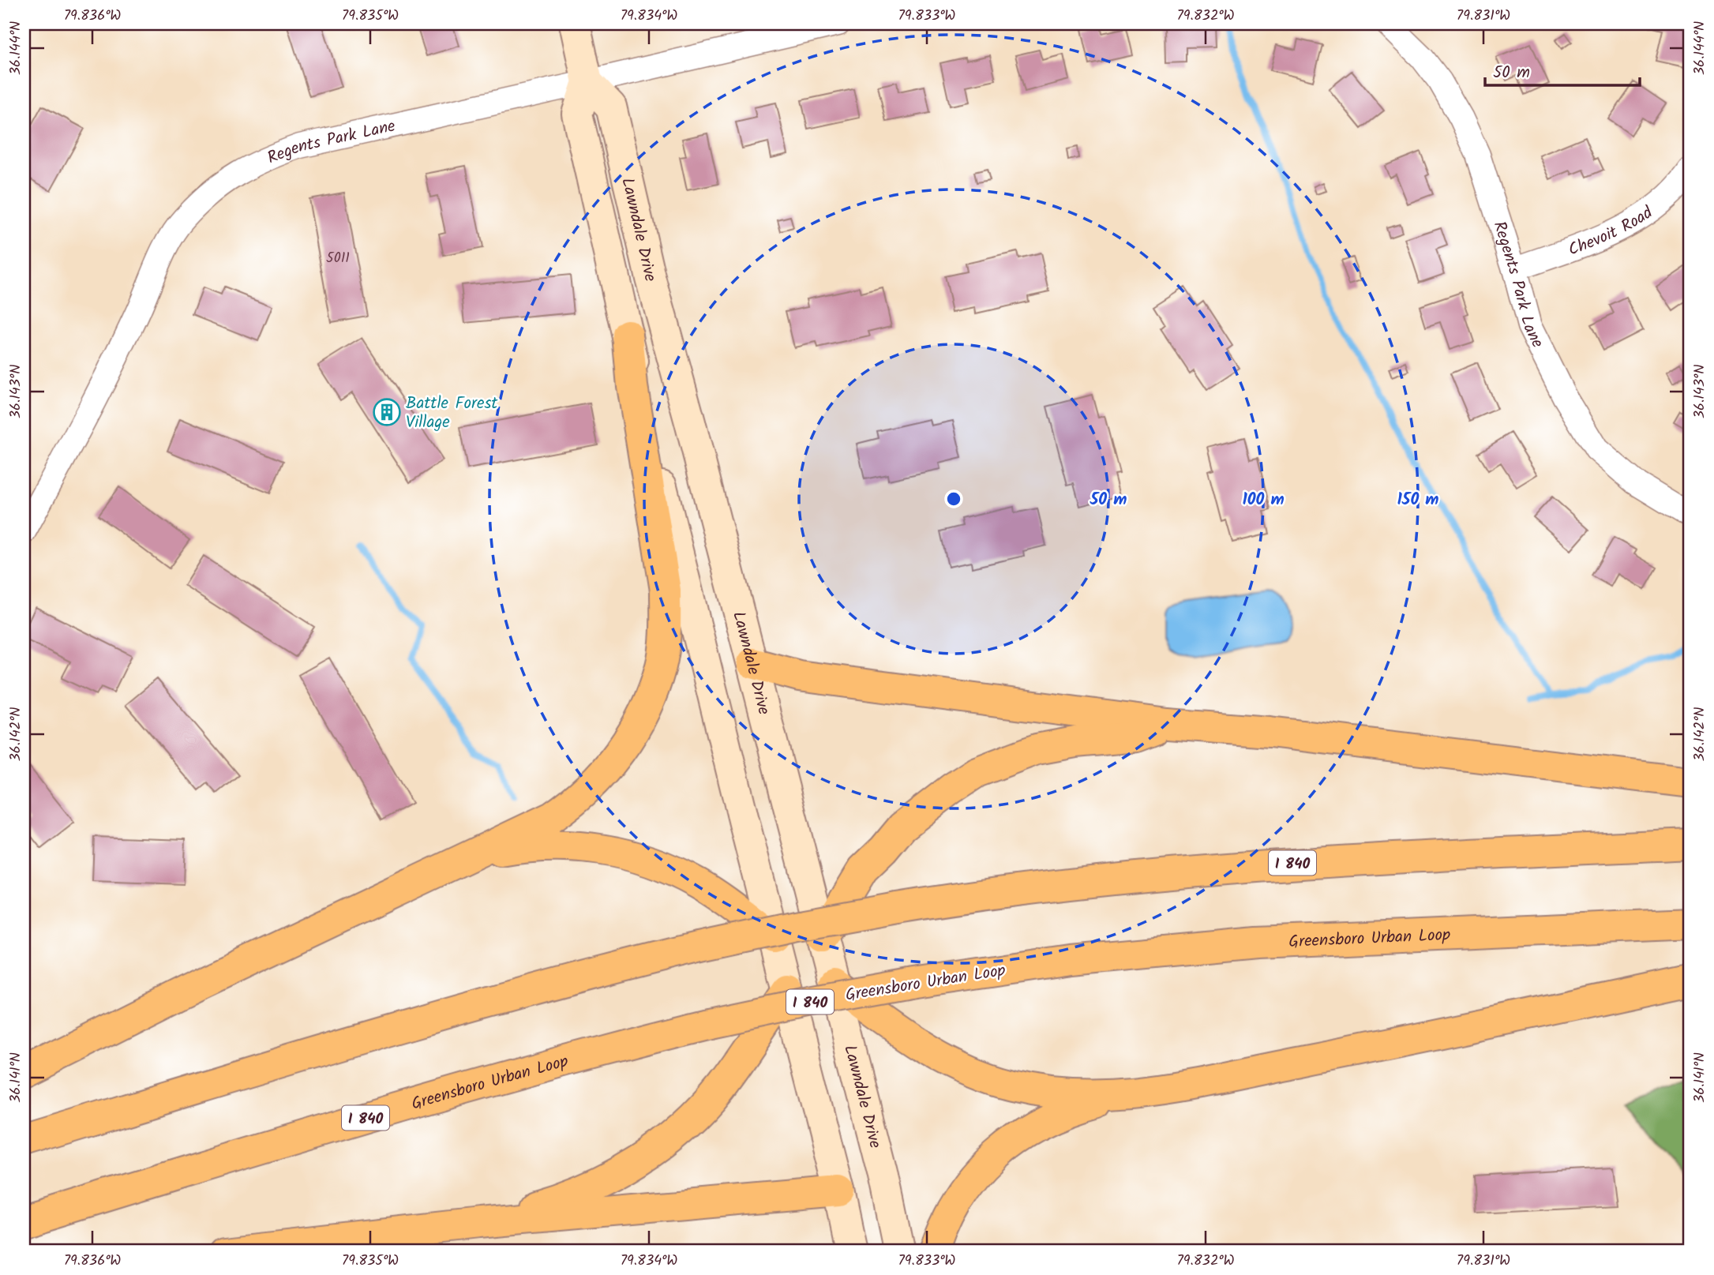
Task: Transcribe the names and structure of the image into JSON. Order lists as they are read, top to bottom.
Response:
{
  "streets": {
    "highway": ["I 840", "Greensboro Urban Loop"],
    "main road": ["Lawndale Drive"],
    "street": ["Regents Park Lane", "Chevoit Road"]
  },
  "crossings": [
    ["Regents Park Lane", "Lawndale Drive"],
    ["Regents Park Lane", "Chevoit Road"]
  ],
  "places": {
    "building": ["Battle Forest Village"]
  },
  "house_numbers": ["5011"],
  "scale_bar": "50 m",
  "coordinates": [
    "79.836°W",
    "79.835°W",
    "79.834°W",
    "79.833°W",
    "79.832°W",
    "79.831°W",
    "36.144°N",
    "36.143°N",
    "36.142°N",
    "36.141°N"
  ],
  "rings": ["50 m", "100 m", "150 m"]
}
